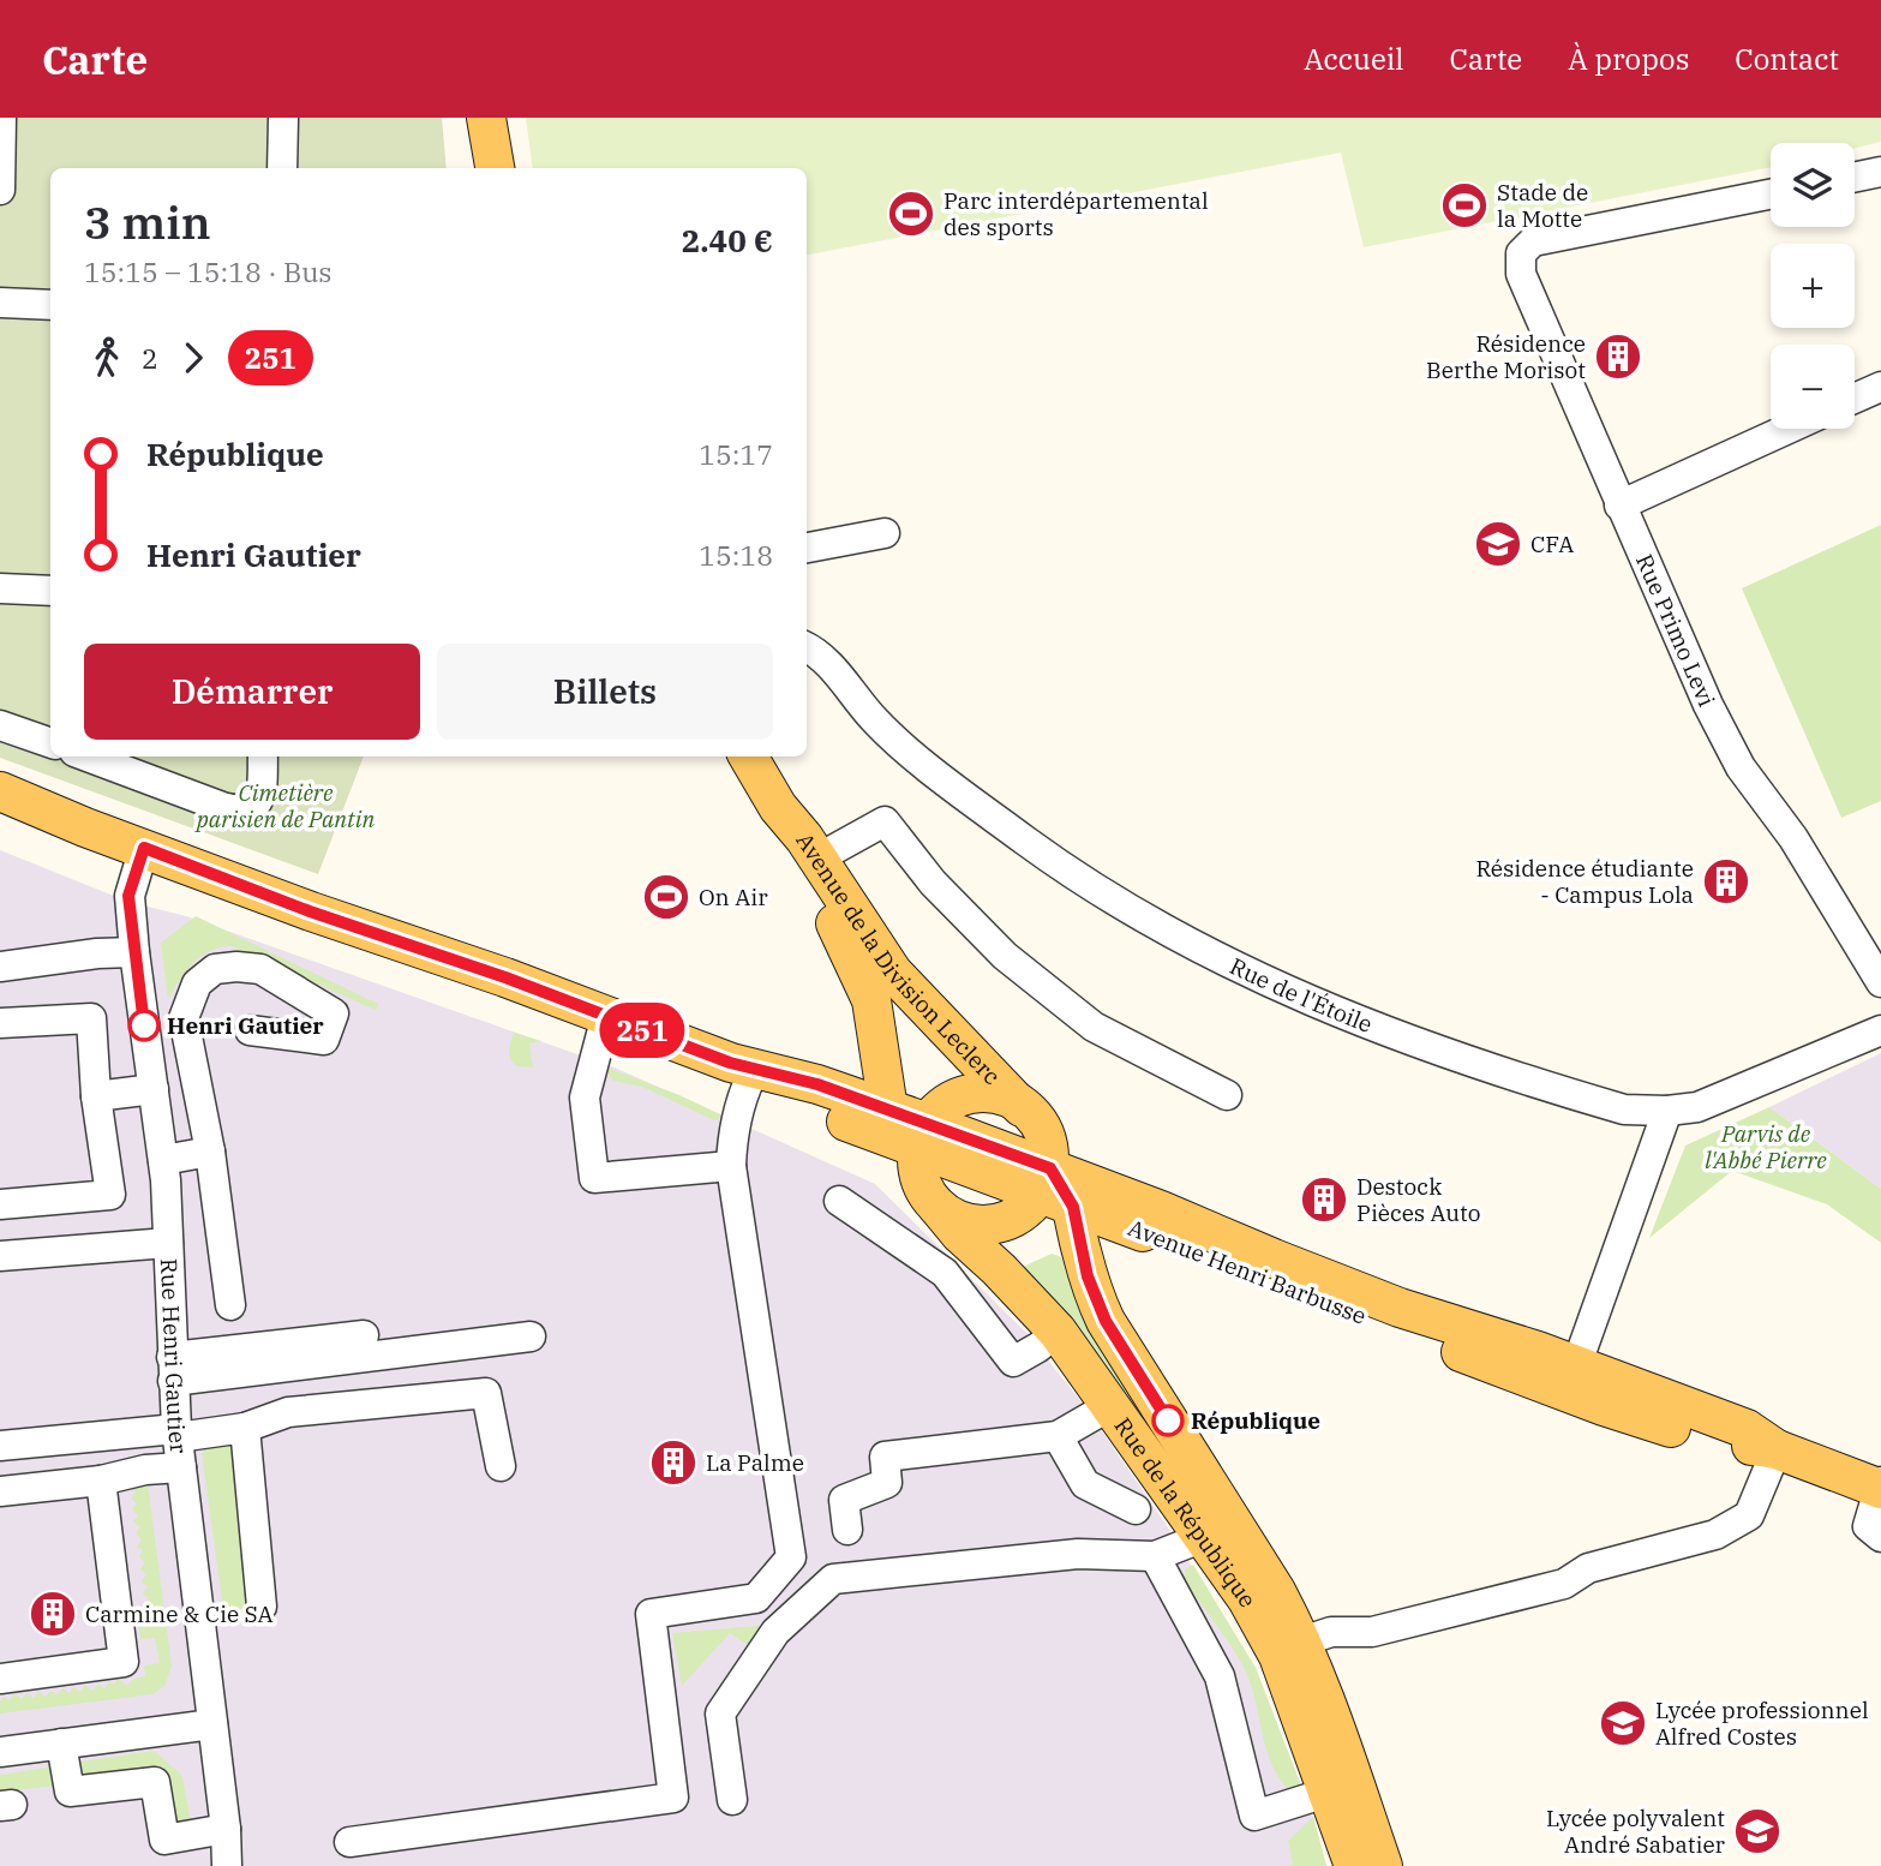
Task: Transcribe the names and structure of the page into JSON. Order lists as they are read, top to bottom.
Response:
{
  "streets": {
    "main road": ["Avenue de la Division Leclerc", "Avenue Henri Barbusse", "Rue de la République"],
    "street": ["Rue Primo Levi", "Rue de l'Étoile", "Rue Henri Gautier"]
  },
  "crossings": [
    ["Avenue de la Division Leclerc", "Avenue Henri Barbusse"],
    ["Avenue de la Division Leclerc", "Rue de la République"],
    ["Avenue Henri Barbusse", "Rue Henri Gautier"],
    ["Avenue Henri Barbusse", "Rue de la République"]
  ],
  "parks": ["Cimetière parisien de Pantin", "Parvis de l'Abbé Pierre"],
  "places": {
    "sports": ["Stade de la Motte", "Parc interdépartemental des sports", "On Air"],
    "building": [
      "Résidence Berthe Morisot",
      "Résidence étudiante - Campus Lola",
      "Destock Pièces Auto",
      "La Palme",
      "Carmine & Cie SA"
    ],
    "school or university": ["CFA", "Lycée professionnel Alfred Costes", "Lycée polyvalent André Sabatier"],
    "other": ["Henri Gautier", "République"]
  },
  "lines": ["bus line 251"],
  "page": {
    "header": "Carte",
    "nav": [
      "Accueil",
      "Carte",
      "À propos",
      "Contact"
    ],
    "on_map": "251",
    "map_buttons": ["+", "−"],
    "heading": ["3 min", "15:15 – 15:18 · Bus", "2.40 €"],
    "legs": ["2", "251"],
    "list": [
      {
        "name": "République",
        "value": "15:17"
      },
      {
        "name": "Henri Gautier",
        "value": "15:18"
      }
    ],
    "buttons": ["Démarrer", "Billets"]
  }
}
